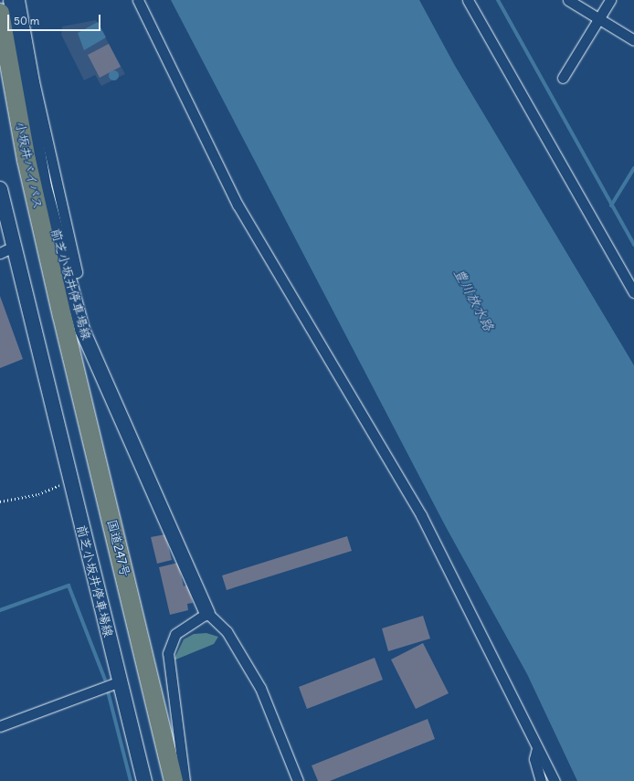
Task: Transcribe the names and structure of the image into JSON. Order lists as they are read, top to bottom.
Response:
{
  "streets": {
    "highway": ["小坂井バイパス", "国道247号"],
    "main road": ["前芝小坂井停車場線"]
  },
  "crossings": [
    ["小坂井バイパス", "国道247号"]
  ],
  "water": ["豊川放水路"],
  "scale_bar": "50 m"
}
